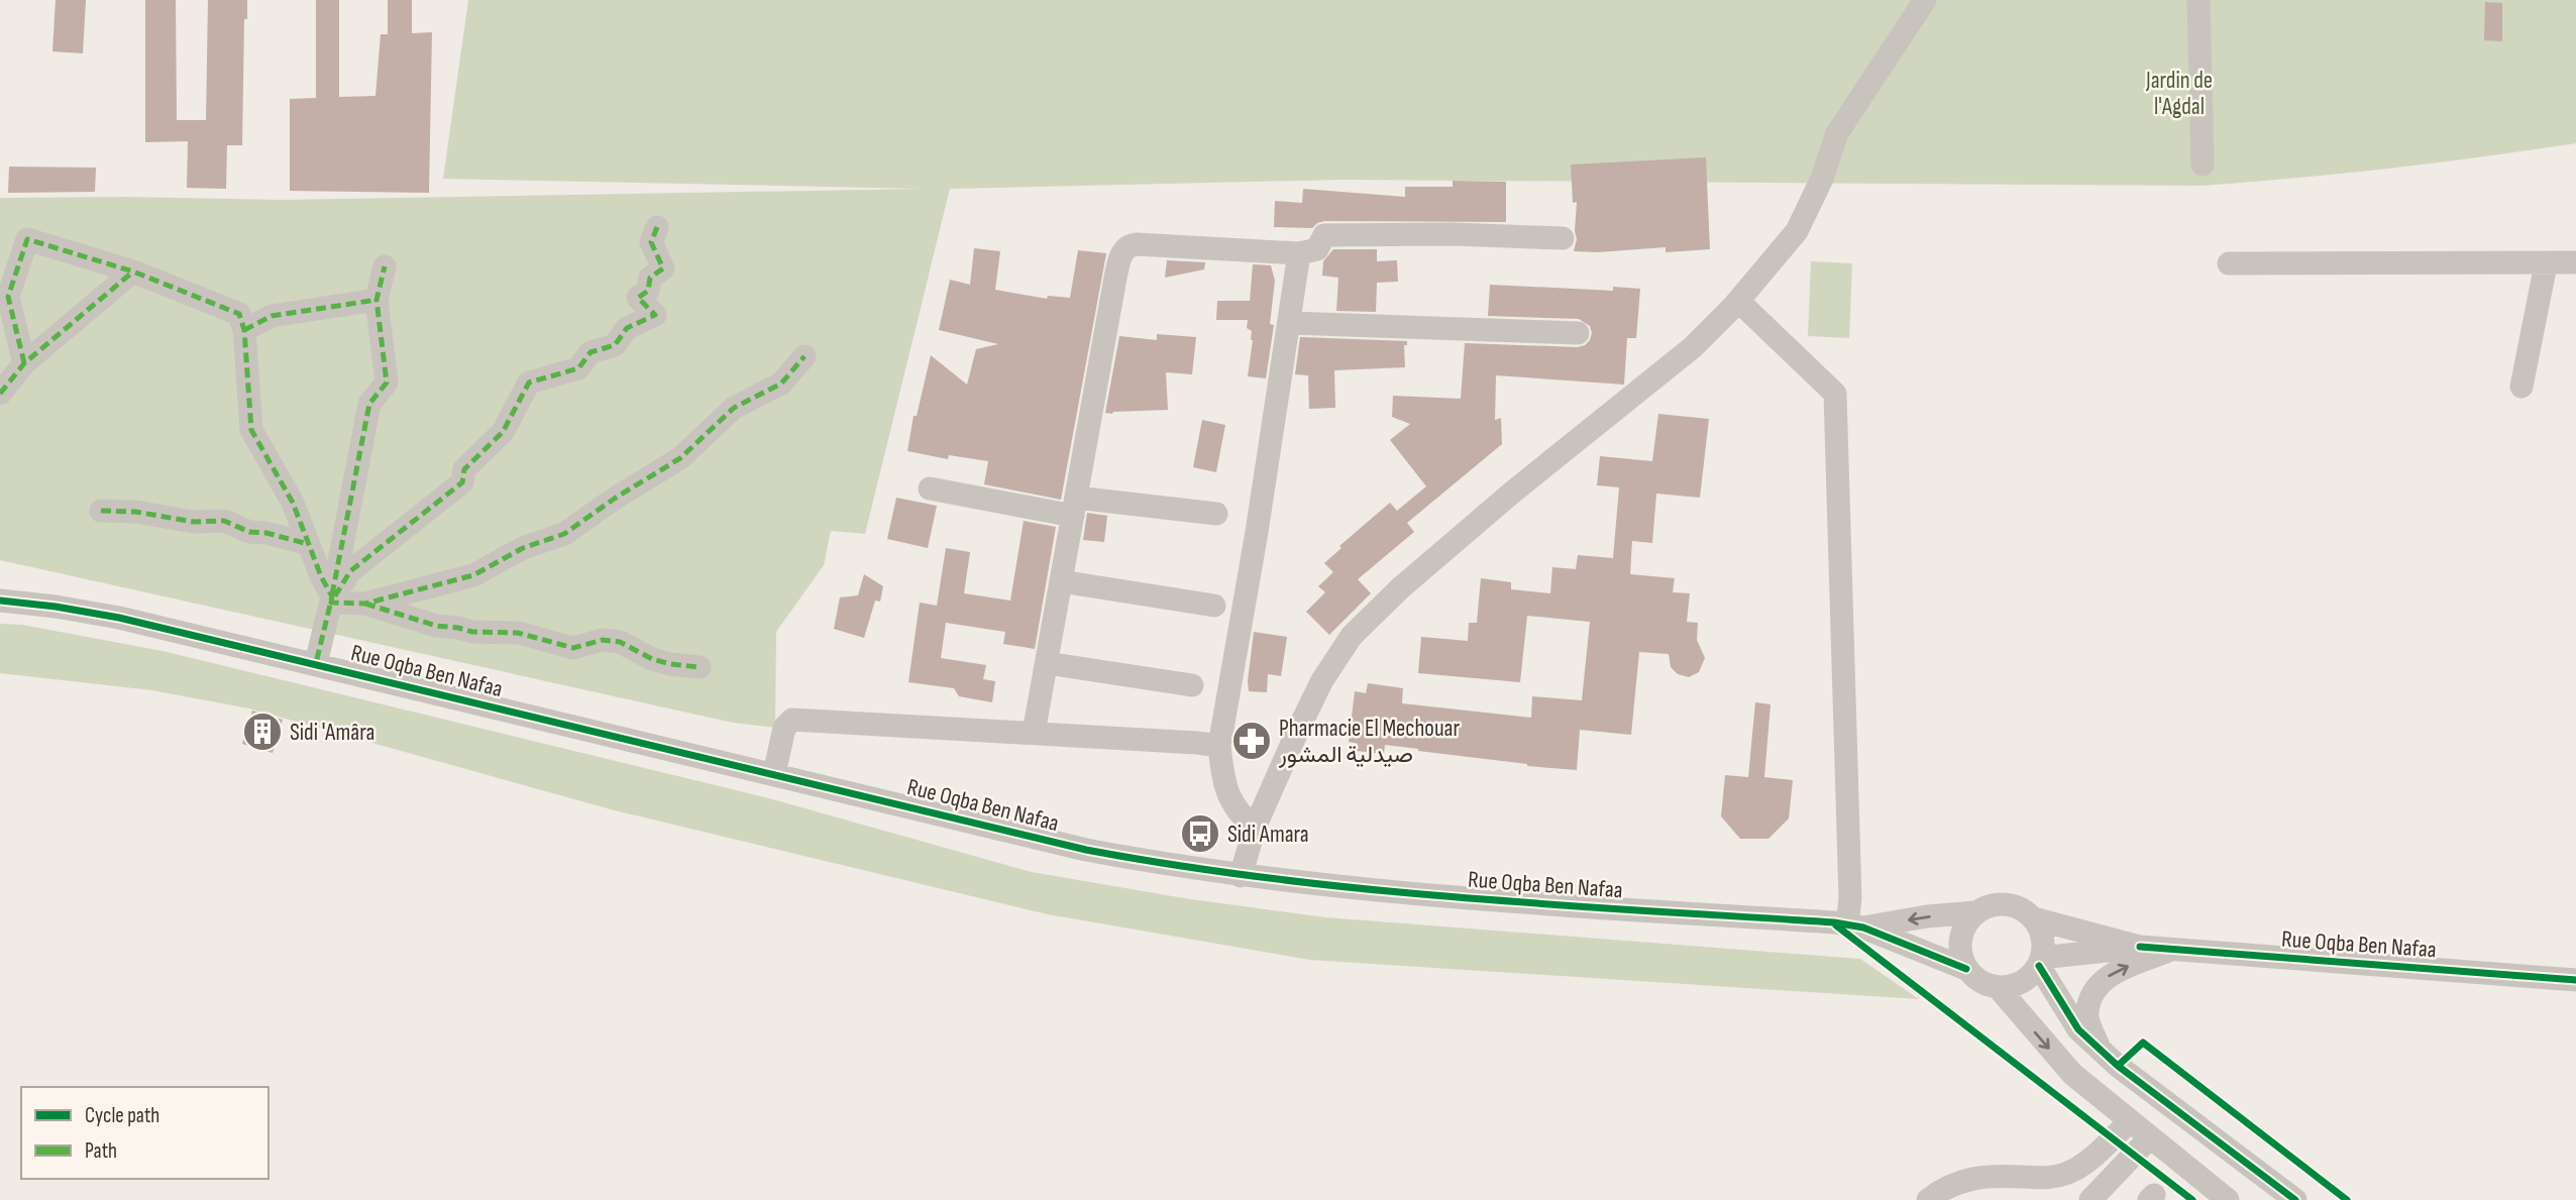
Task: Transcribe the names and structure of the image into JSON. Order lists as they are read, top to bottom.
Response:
{
  "streets": {
    "street": ["Rue Oqba Ben Nafaa"]
  },
  "parks": ["Jardin de l'Agdal"],
  "places": {
    "building": ["Sidi 'Amâra"],
    "pharmacy": ["Pharmacie El Mechouar صيدلية المشور"],
    "bus stop": ["Sidi Amara"]
  },
  "legend": ["Cycle path", "Path"]
}
